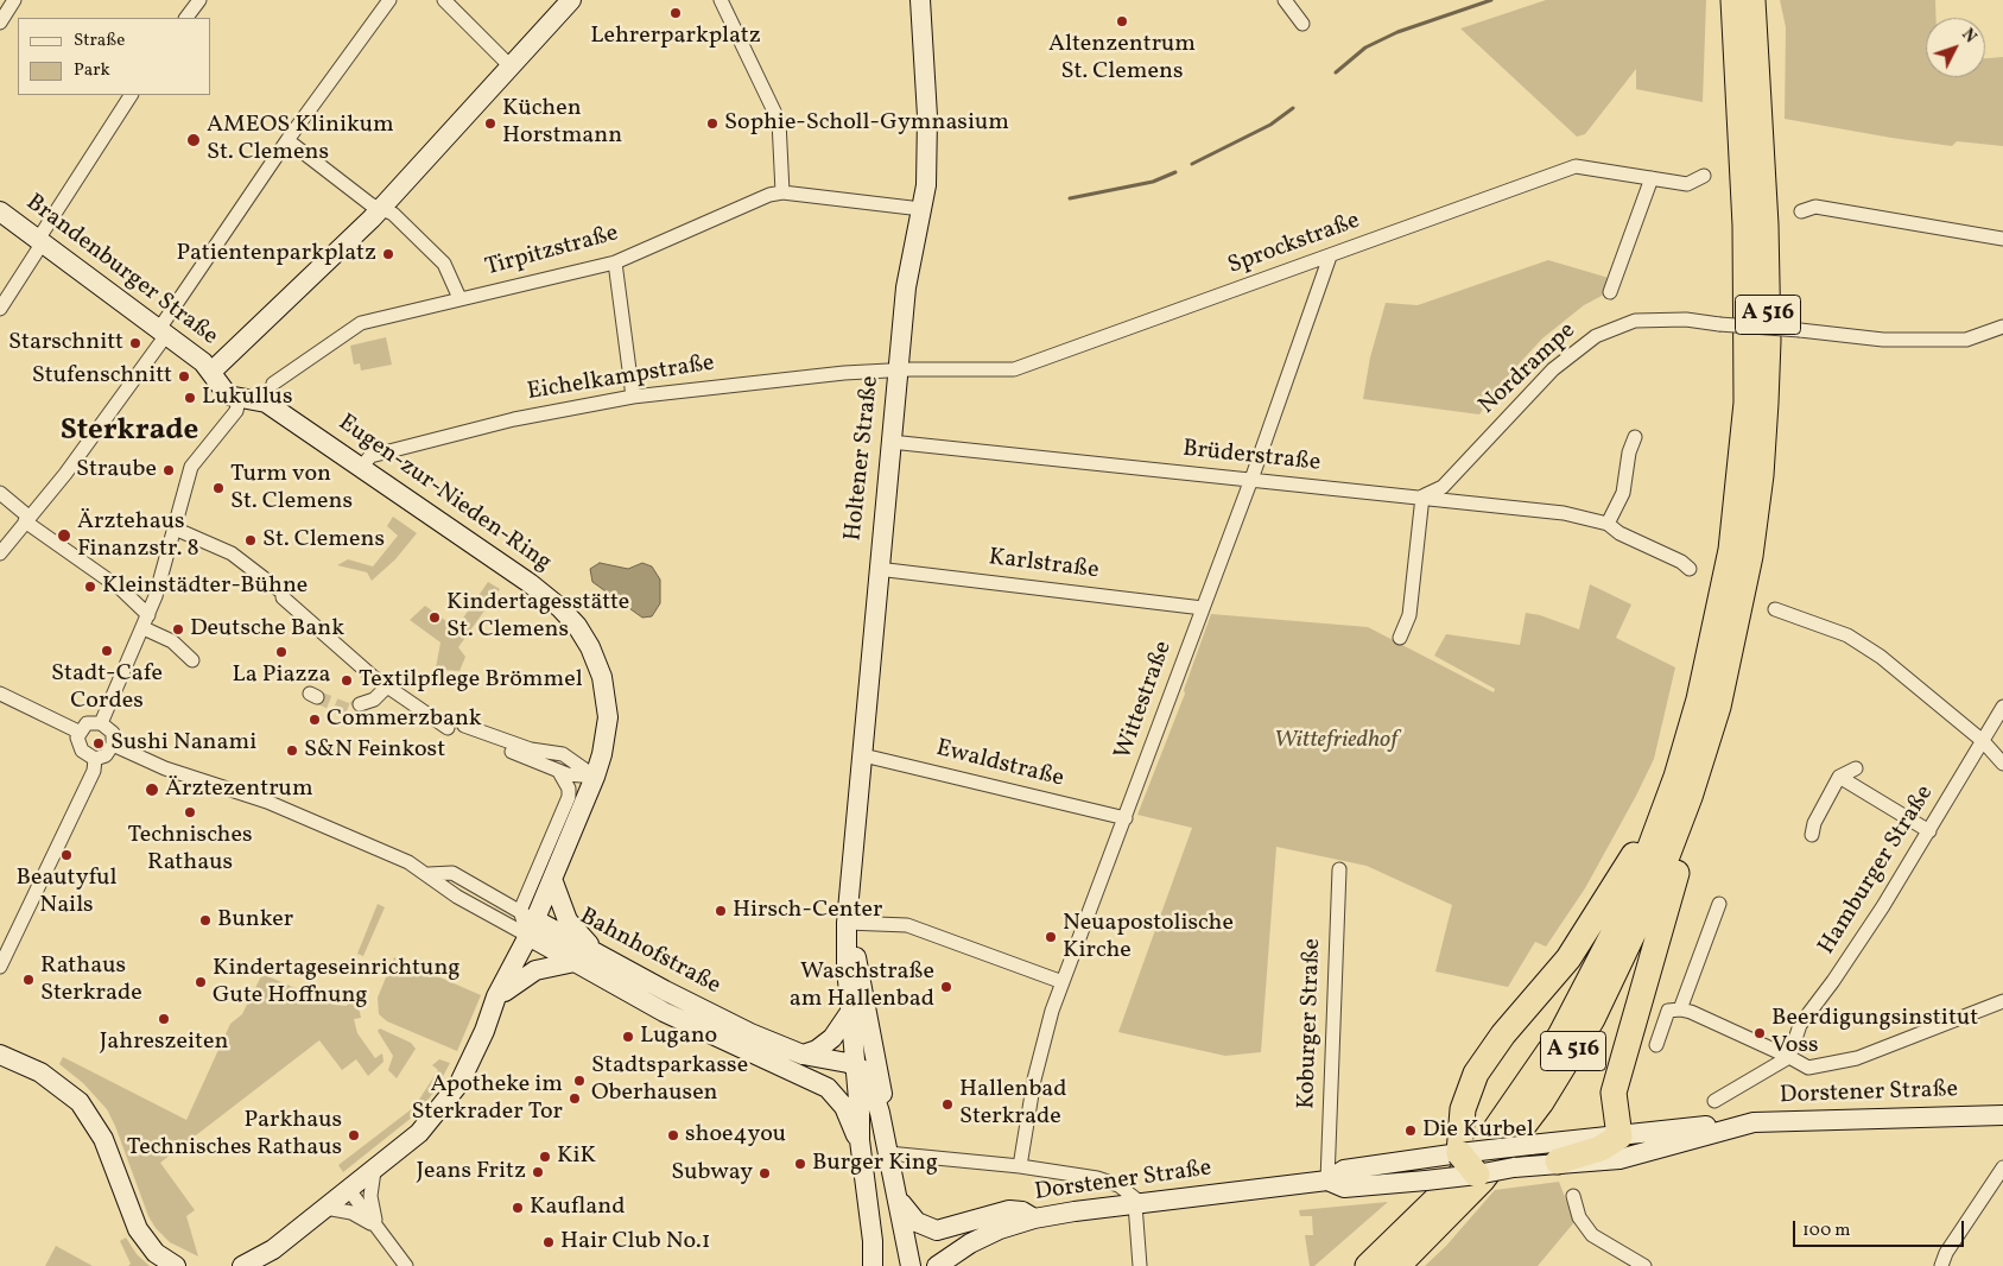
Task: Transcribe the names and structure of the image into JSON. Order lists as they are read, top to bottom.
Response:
{
  "streets": {
    "highway": ["A 516"],
    "main road": [
      "Brandenburger Straße",
      "Holtener Straße",
      "Eugen-zur-Nieden-Ring",
      "Bahnhofstraße",
      "Dorstener Straße"
    ],
    "street": [
      "Sprockstraße",
      "Tirpitzstraße",
      "Nordrampe",
      "Eichelkampstraße",
      "Brüderstraße",
      "Karlstraße",
      "Wittestraße",
      "Ewaldstraße",
      "Hamburger Straße",
      "Koburger Straße"
    ]
  },
  "crossings": [
    ["Sprockstraße", "Eichelkampstraße"],
    ["Sprockstraße", "Holtener Straße"],
    ["Sprockstraße", "Wittestraße"],
    ["Tirpitzstraße", "Holtener Straße"],
    ["Nordrampe", "Brüderstraße"],
    ["Eichelkampstraße", "Holtener Straße"],
    ["Eichelkampstraße", "Eugen-zur-Nieden-Ring"],
    ["Brüderstraße", "Holtener Straße"],
    ["Brüderstraße", "Wittestraße"],
    ["Holtener Straße", "Karlstraße"],
    ["Holtener Straße", "Ewaldstraße"],
    ["Holtener Straße", "Bahnhofstraße"],
    ["Eugen-zur-Nieden-Ring", "Bahnhofstraße"],
    ["Karlstraße", "Wittestraße"],
    ["Wittestraße", "Ewaldstraße"],
    ["Koburger Straße", "Dorstener Straße"]
  ],
  "districts": ["Sterkrade"],
  "parks": ["Wittefriedhof"],
  "places": [
    "Lehrerparkplatz",
    "Altenzentrum St. Clemens",
    "Küchen Horstmann",
    "Sophie-Scholl-Gymnasium",
    "AMEOS Klinikum St. Clemens",
    "Patientenparkplatz",
    "Starschnitt",
    "Stufenschnitt",
    "Lukullus",
    "Straube",
    "Turm von St. Clemens",
    "Ärztehaus Finanzstr. 8",
    "St. Clemens",
    "Kleinstädter-Bühne",
    "Kindertagesstätte St. Clemens",
    "Deutsche Bank",
    "Stadt-Cafe Cordes",
    "La Piazza",
    "Textilpflege Brömmel",
    "Commerzbank",
    "Sushi Nanami",
    "S&N Feinkost",
    "Ärztezentrum",
    "Technisches Rathaus",
    "Beautyful Nails",
    "Hirsch-Center",
    "Bunker",
    "Neuapostolische Kirche",
    "Rathaus Sterkrade",
    "Kindertageseinrichtung Gute Hoffnung",
    "Waschstraße am Hallenbad",
    "Jahreszeiten",
    "Beerdigungsinstitut Voss",
    "Lugano",
    "Stadtsparkasse Oberhausen",
    "Apotheke im Sterkrader Tor",
    "Hallenbad Sterkrade",
    "Die Kurbel",
    "Parkhaus Technisches Rathaus",
    "shoe4you",
    "KiK",
    "Burger King",
    "Jeans Fritz",
    "Subway",
    "Kaufland",
    "Hair Club No.1"
  ],
  "legend": ["Straße", "Park"],
  "scale_bar": "100 m",
  "north": "top right"
}
